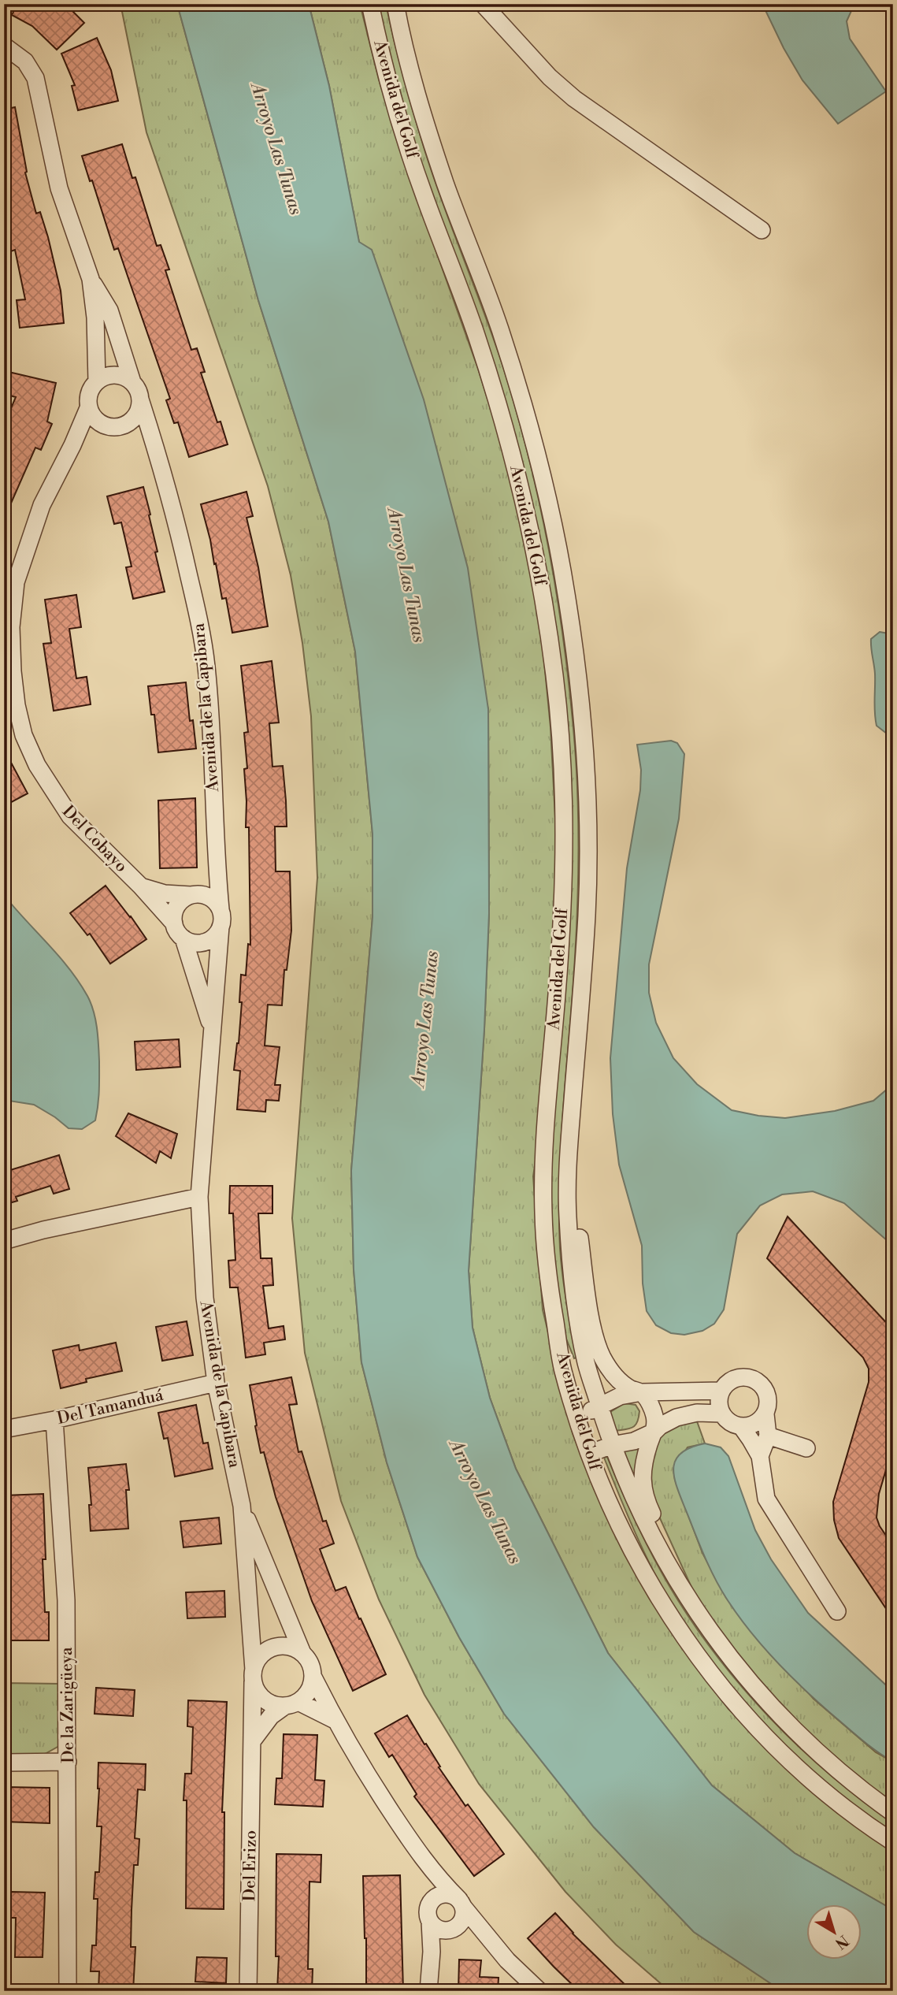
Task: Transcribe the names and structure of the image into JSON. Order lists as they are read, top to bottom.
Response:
{
  "streets": {
    "street": [
      "Avenida del Golf",
      "Avenida de la Capibara",
      "Del Cobayo",
      "Del Tamanduá",
      "De la Zarigüeya",
      "Del Erizo"
    ]
  },
  "crossings": [
    ["Avenida de la Capibara", "Del Cobayo"],
    ["Avenida de la Capibara", "Del Tamanduá"],
    ["Avenida de la Capibara", "Del Erizo"],
    ["Del Tamanduá", "De la Zarigüeya"]
  ],
  "water": ["Arroyo Las Tunas"],
  "north": "bottom right"
}
